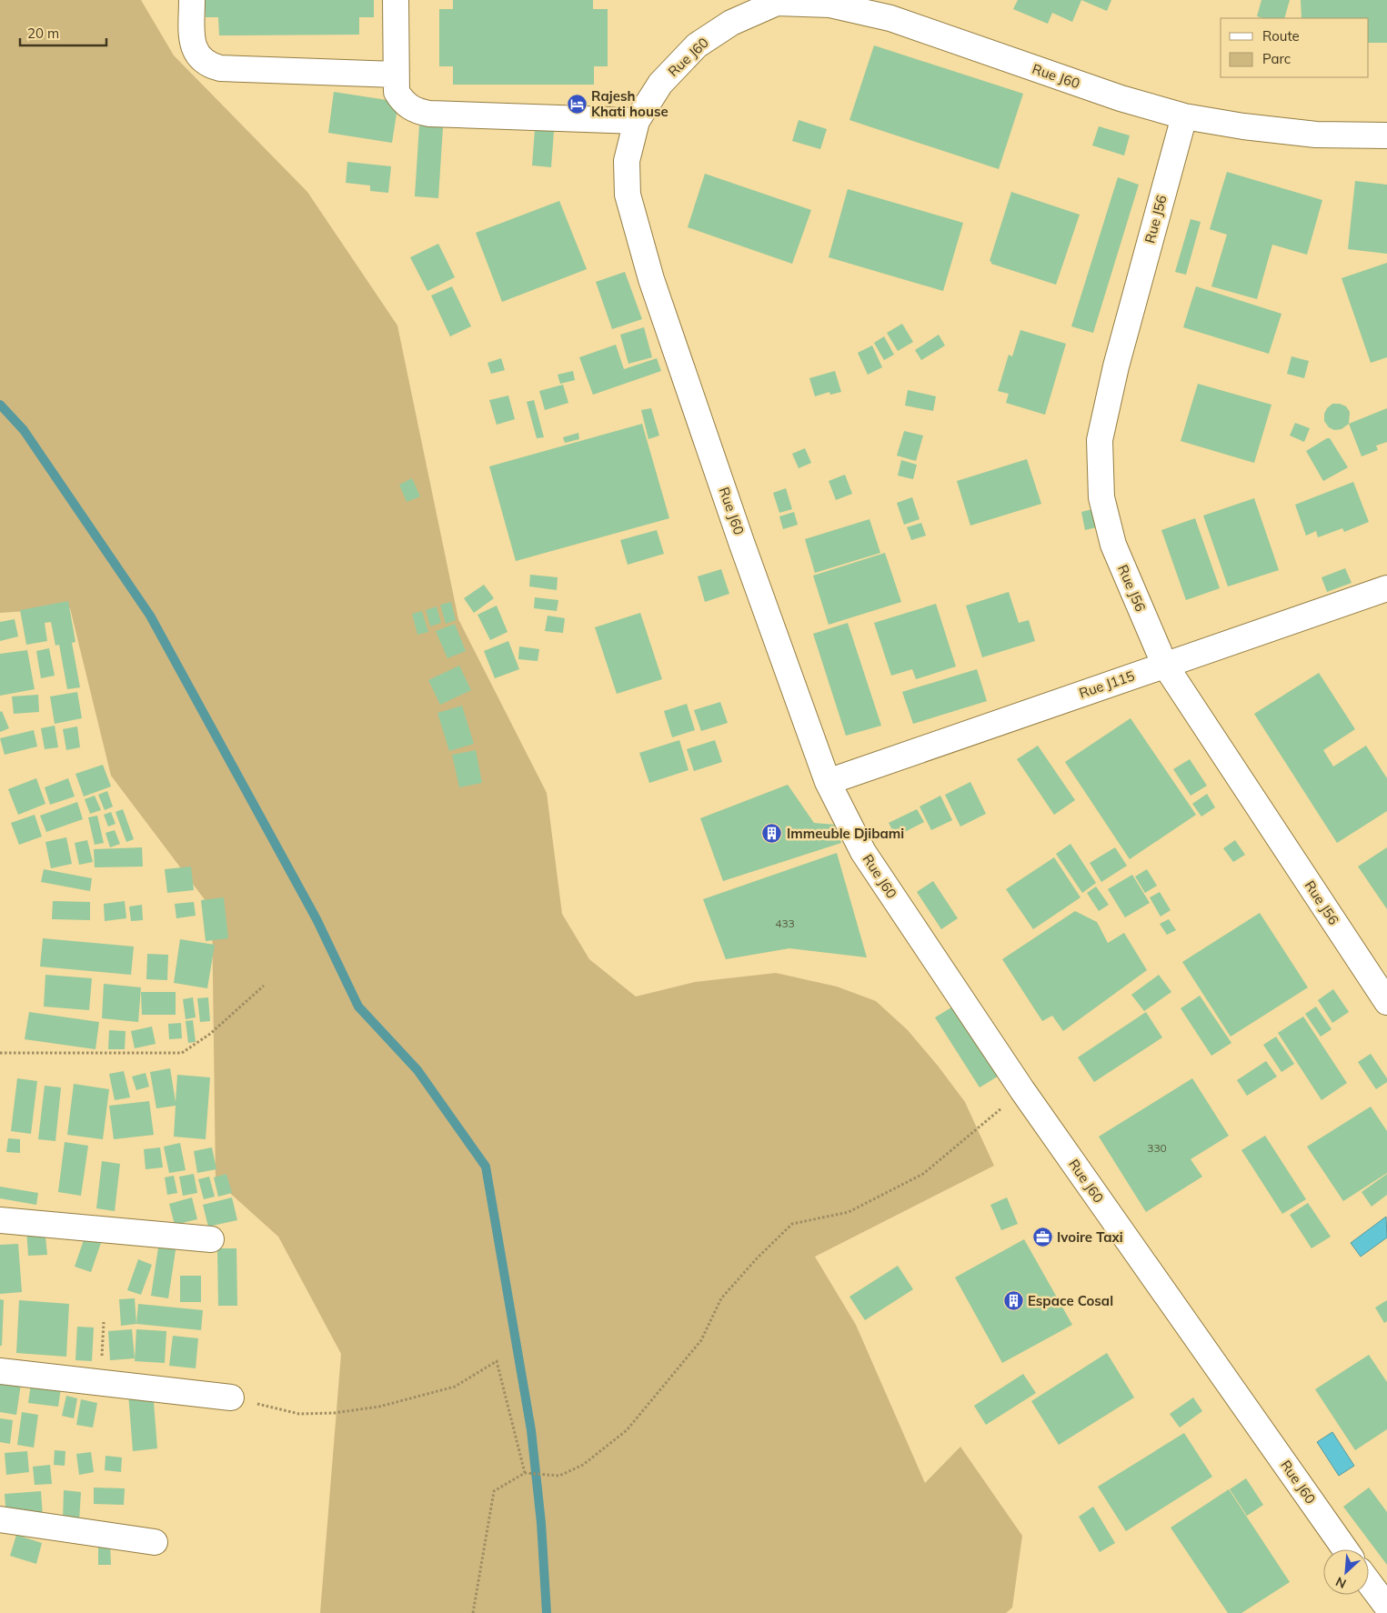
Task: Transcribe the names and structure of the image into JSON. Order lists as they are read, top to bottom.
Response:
{
  "streets": {
    "street": ["Rue J60", "Rue J56", "Rue J115"]
  },
  "crossings": [
    ["Rue J60", "Rue J56"],
    ["Rue J60", "Rue J115"],
    ["Rue J56", "Rue J115"]
  ],
  "places": {
    "hotel": ["Rajesh Khati house"],
    "building": ["Immeuble Djibami", "Espace Cosal"],
    "office": ["Ivoire Taxi"]
  },
  "house_numbers": ["433", "330"],
  "legend": ["Route", "Parc"],
  "scale_bar": "20 m",
  "north": "bottom left"
}
